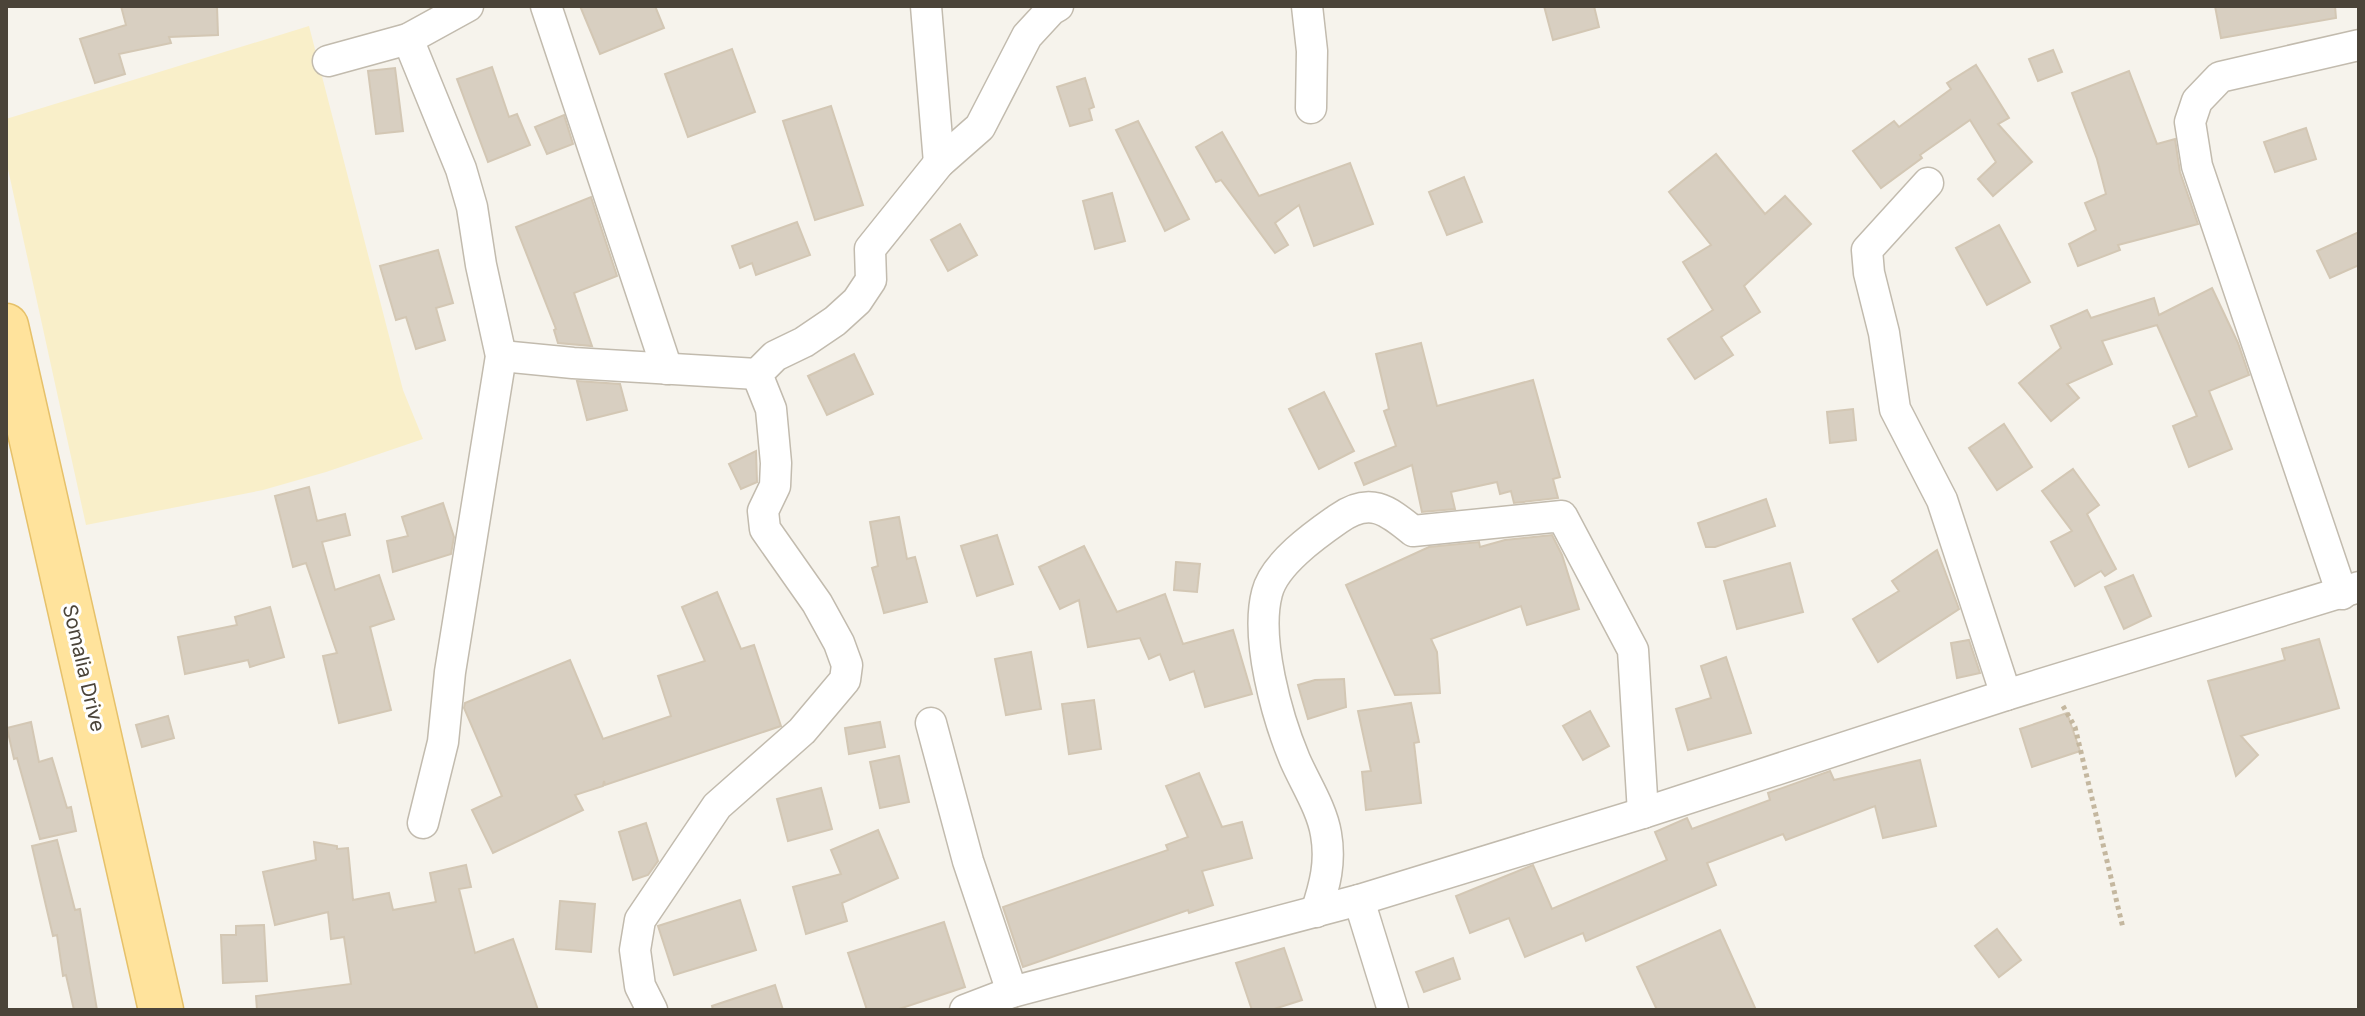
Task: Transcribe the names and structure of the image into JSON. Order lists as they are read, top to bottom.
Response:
{
  "streets": {
    "main road": ["Somalia Drive"]
  }
}
